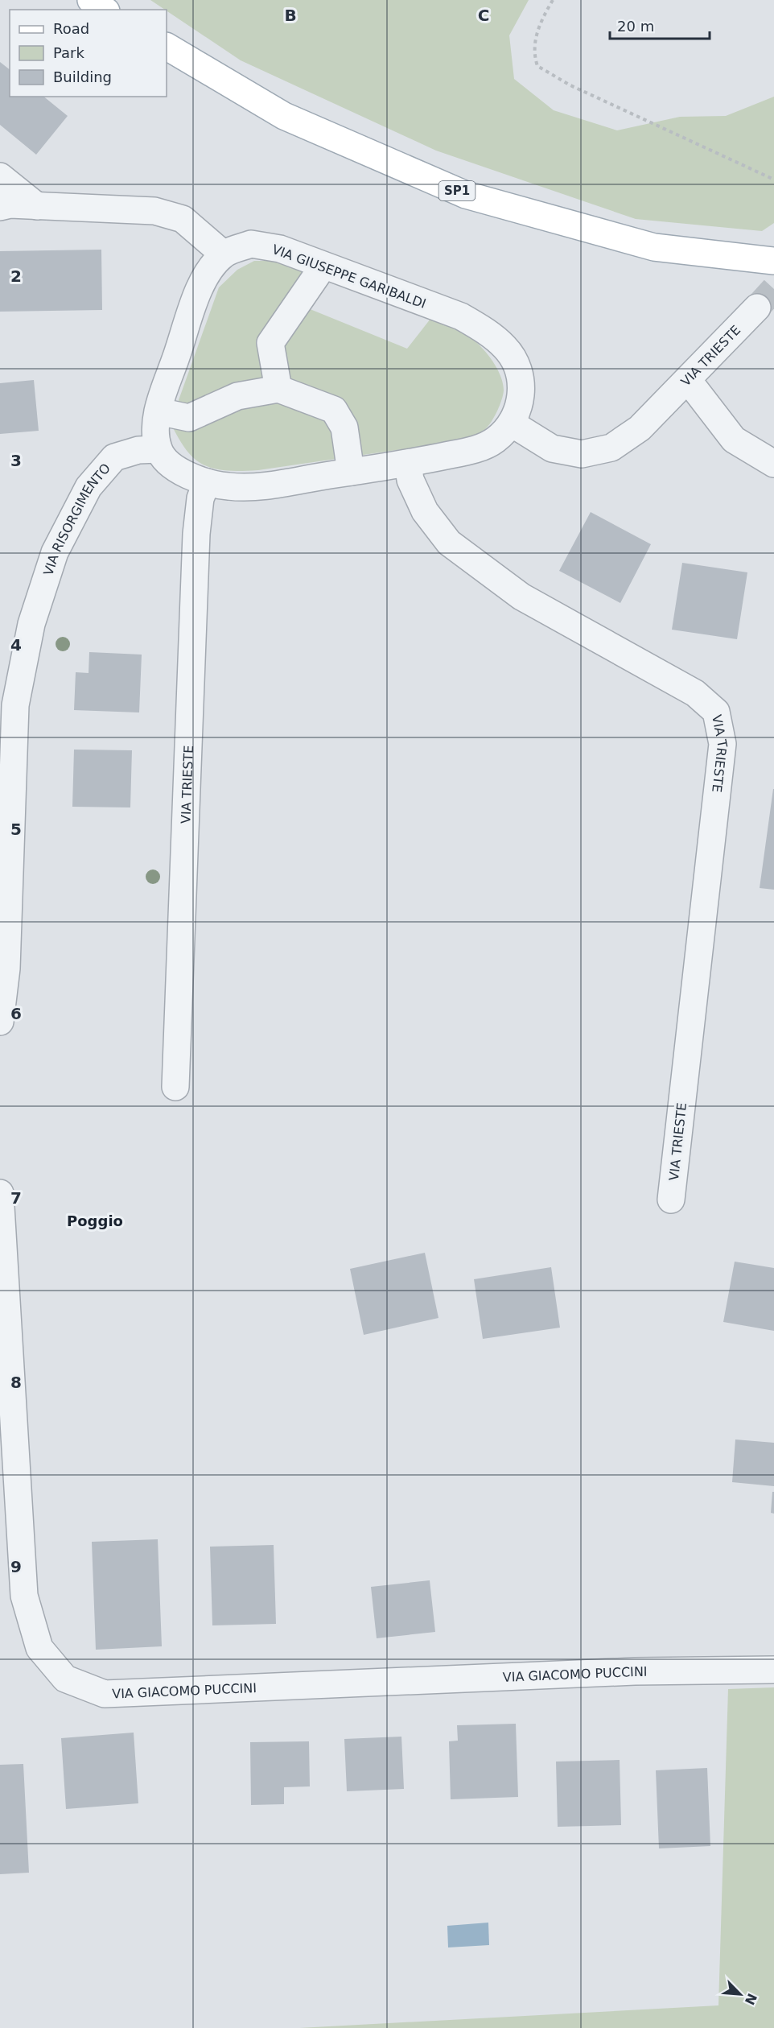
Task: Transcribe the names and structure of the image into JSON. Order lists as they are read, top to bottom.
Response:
{
  "streets": {
    "main road": ["SP1"],
    "street": [
      "VIA GIUSEPPE GARIBALDI",
      "VIA TRIESTE",
      "VIA RISORGIMENTO",
      "VIA GIACOMO PUCCINI"
    ]
  },
  "crossings": [
    ["VIA GIUSEPPE GARIBALDI", "VIA TRIESTE"]
  ],
  "districts": ["Poggio"],
  "legend": ["Road", "Park", "Building"],
  "scale_bar": "20 m",
  "north": "bottom right",
  "grid": {
    "columns": ["B", "C"],
    "rows": [
      "2",
      "3",
      "4",
      "5",
      "6",
      "7",
      "8",
      "9"
    ]
  }
}
